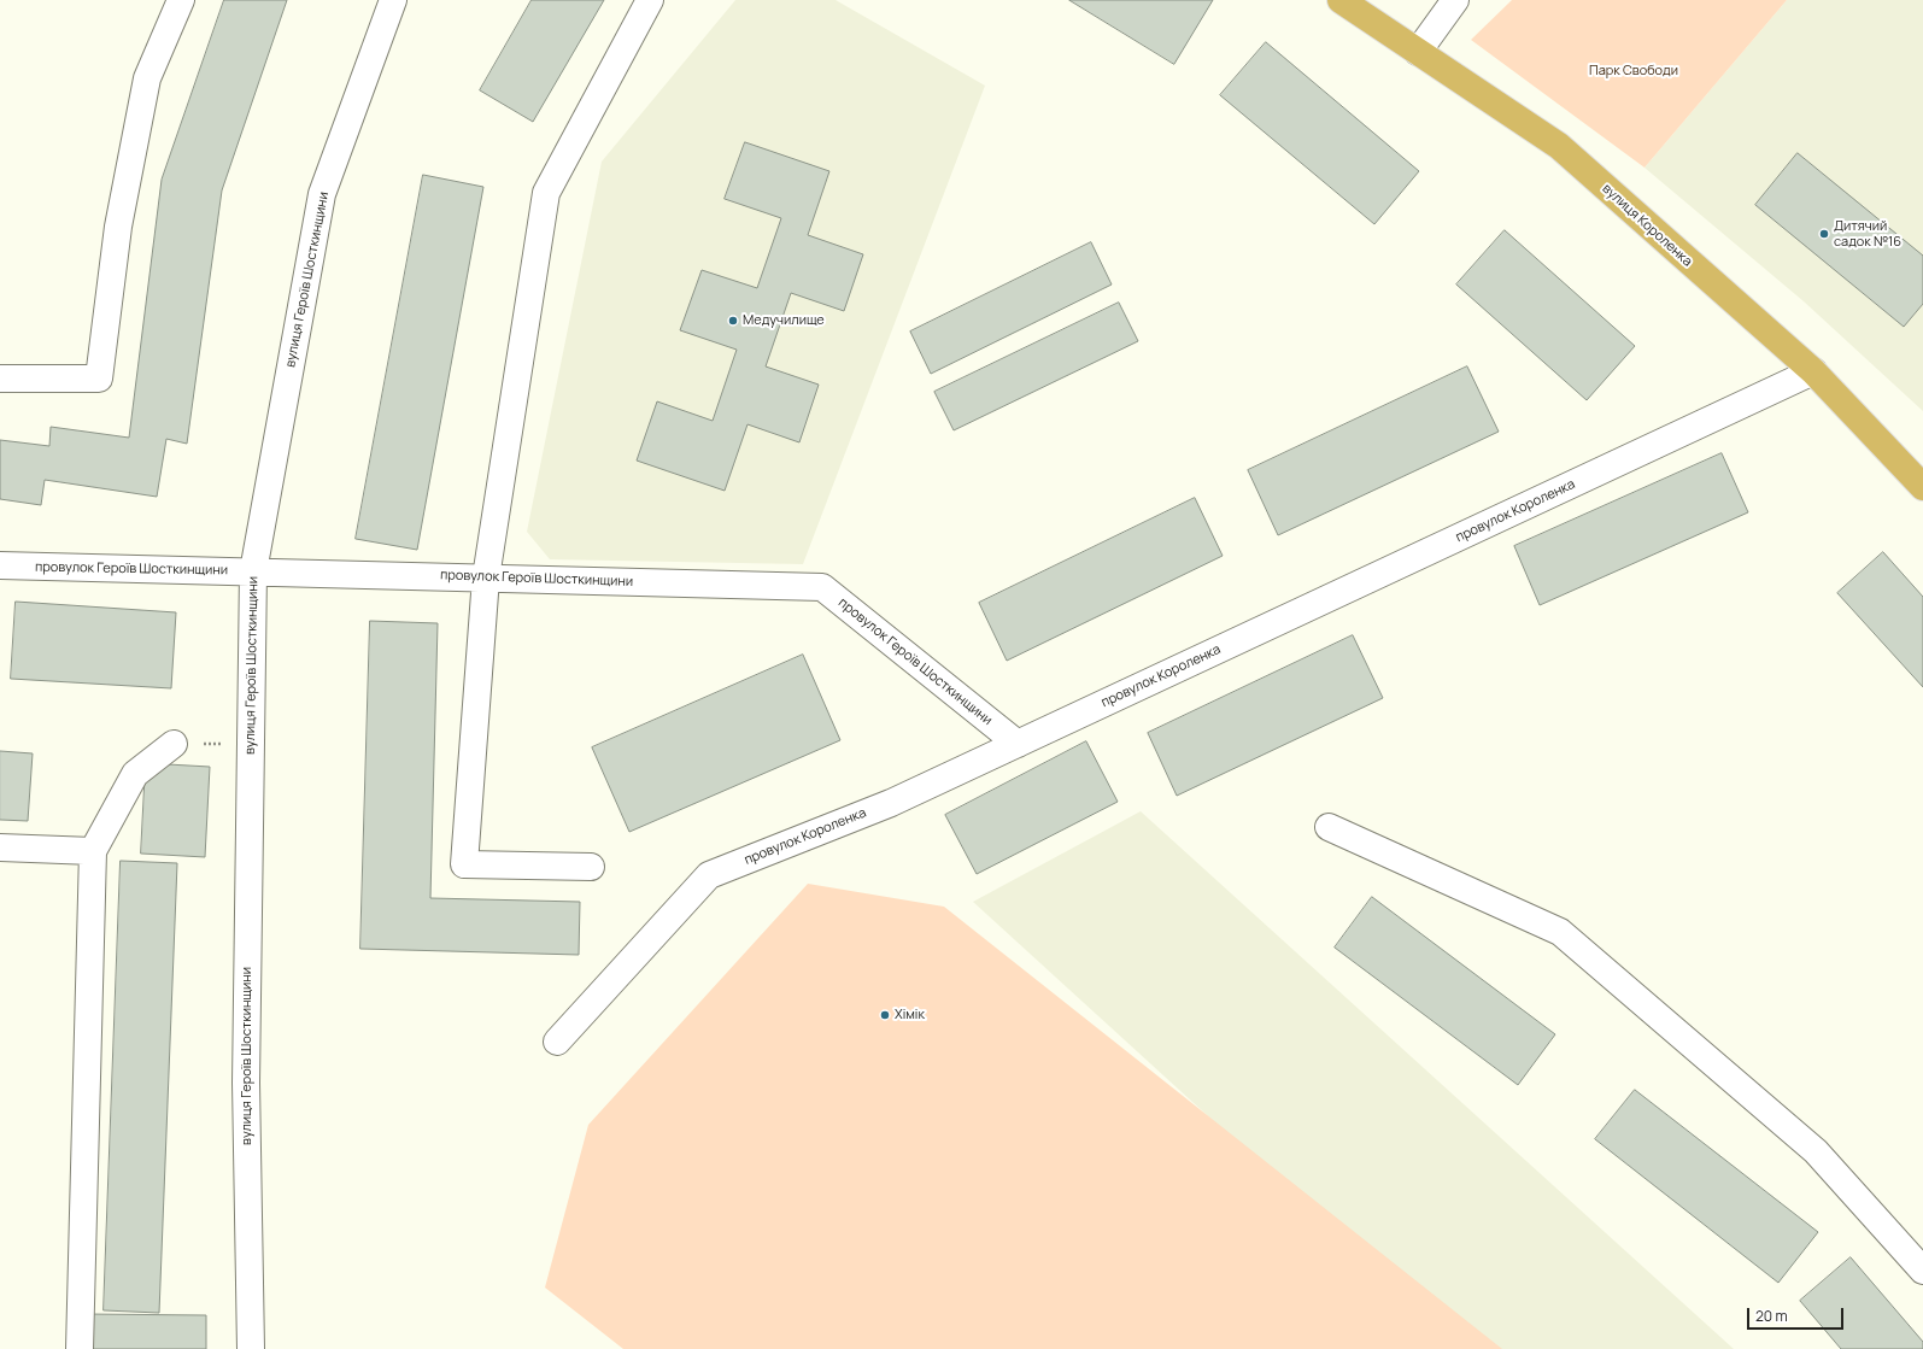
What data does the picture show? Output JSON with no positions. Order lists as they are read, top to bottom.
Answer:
{
  "streets": {
    "main road": ["вулиця Короленка"],
    "street": ["вулиця Героїв Шосткинщини", "провулок Короленка", "провулок Героїв Шосткинщини"]
  },
  "crossings": [
    ["вулиця Короленка", "провулок Короленка"],
    ["вулиця Героїв Шосткинщини", "провулок Героїв Шосткинщини"],
    ["провулок Короленка", "провулок Героїв Шосткинщини"]
  ],
  "parks": ["Парк Свободи"],
  "places": ["Дитячий садок №16", "Медучилище", "Хімік"],
  "scale_bar": "20 m"
}
